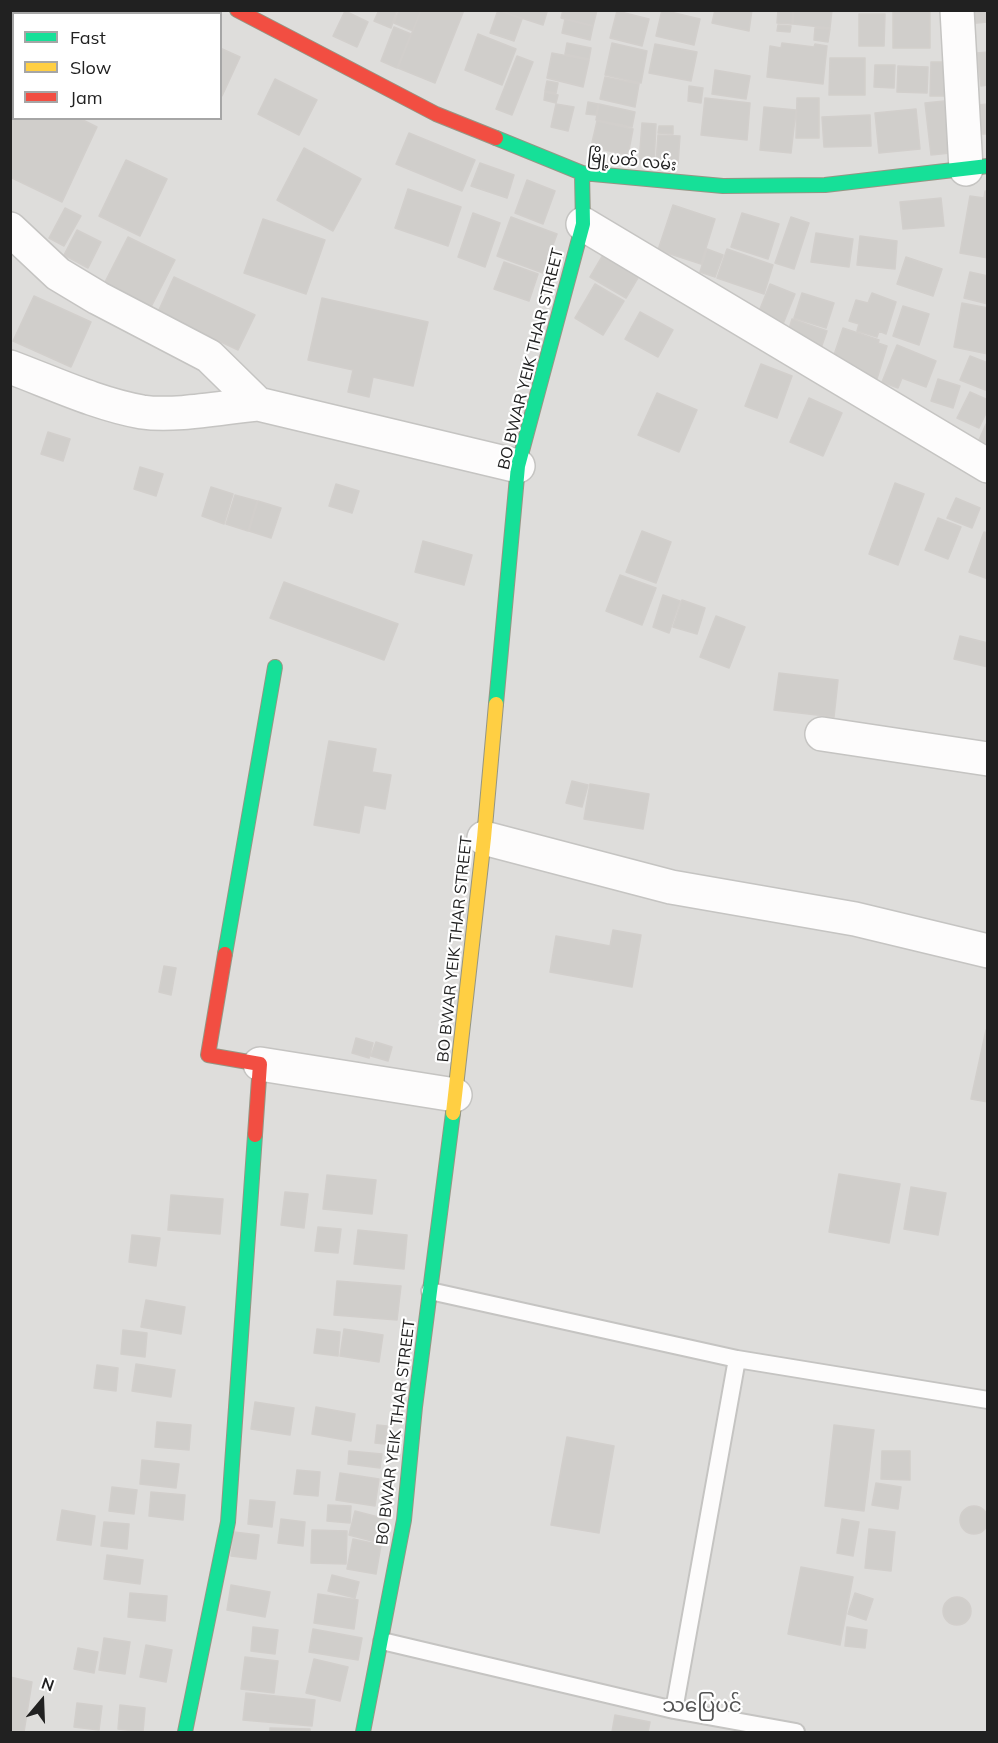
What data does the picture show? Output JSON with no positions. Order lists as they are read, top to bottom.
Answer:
{
  "streets": {
    "street": ["မြို့ပတ် လမ်း", "BO BWAR YEIK THAR STREET"]
  },
  "crossings": [
    ["မြို့ပတ် လမ်း", "BO BWAR YEIK THAR STREET"]
  ],
  "districts": ["သပြေပင်"],
  "legend": ["Fast", "Slow", "Jam"],
  "north": "top"
}
